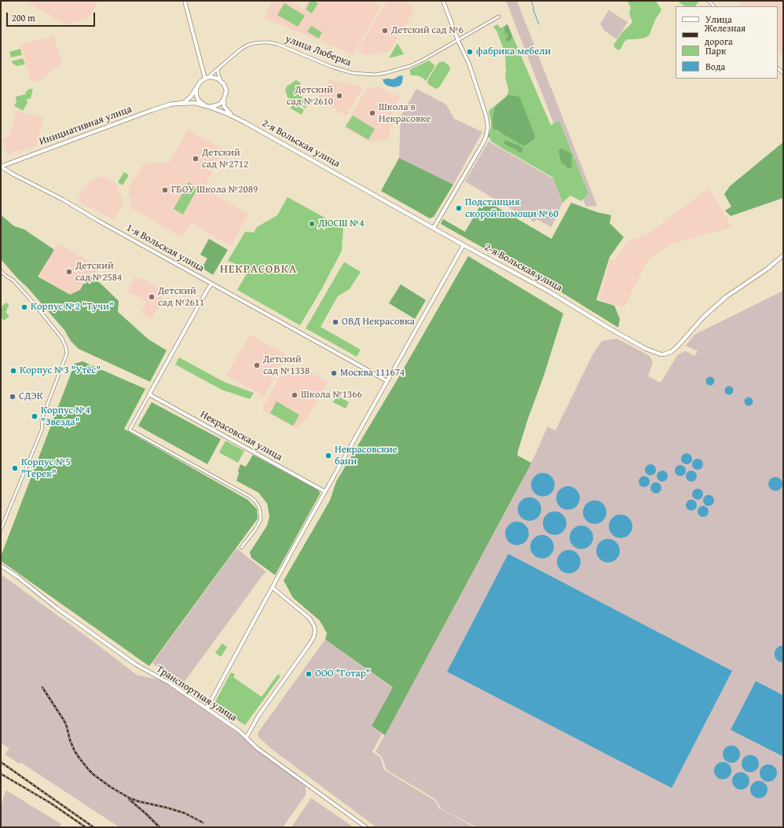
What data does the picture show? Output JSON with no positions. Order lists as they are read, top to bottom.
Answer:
{
  "streets": {
    "main road": ["Инициативная улица", "2-я Вольская улица"],
    "street": [
      "улица Люберка",
      "1-я Вольская улица",
      "Некрасовская улица",
      "Транспортная улица"
    ]
  },
  "crossings": [
    ["улица Люберка", "Инициативная улица"],
    ["улица Люберка", "2-я Вольская улица"],
    ["Инициативная улица", "2-я Вольская улица"],
    ["Инициативная улица", "1-я Вольская улица"]
  ],
  "districts": ["НЕКРАСОВКА"],
  "places": [
    "Детский сад №6",
    "фабрика мебели",
    "Детский сад №2610",
    "Школа в Некрасовке",
    "Детский сад №2712",
    "ГБОУ Школа №2089",
    "Подстанция скорой помощи №60",
    "ДЮСШ №4",
    "Детский сад №2584",
    "Детский сад №2611",
    "Корпус №2 \"Тучи\"",
    "ОВД Некрасовка",
    "Детский сад №1338",
    "Корпус №3 \"Утёс\"",
    "Москва 111674",
    "Школа №1366",
    "СДЭК",
    "Корпус №4 \"Звезда\"",
    "Некрасовские бани",
    "Корпус №5 \"Терек\"",
    "ООО \"Готар\""
  ],
  "legend": [
    "Улица",
    "Железная дорога",
    "Парк",
    "Вода"
  ],
  "scale_bar": "200 m"
}
